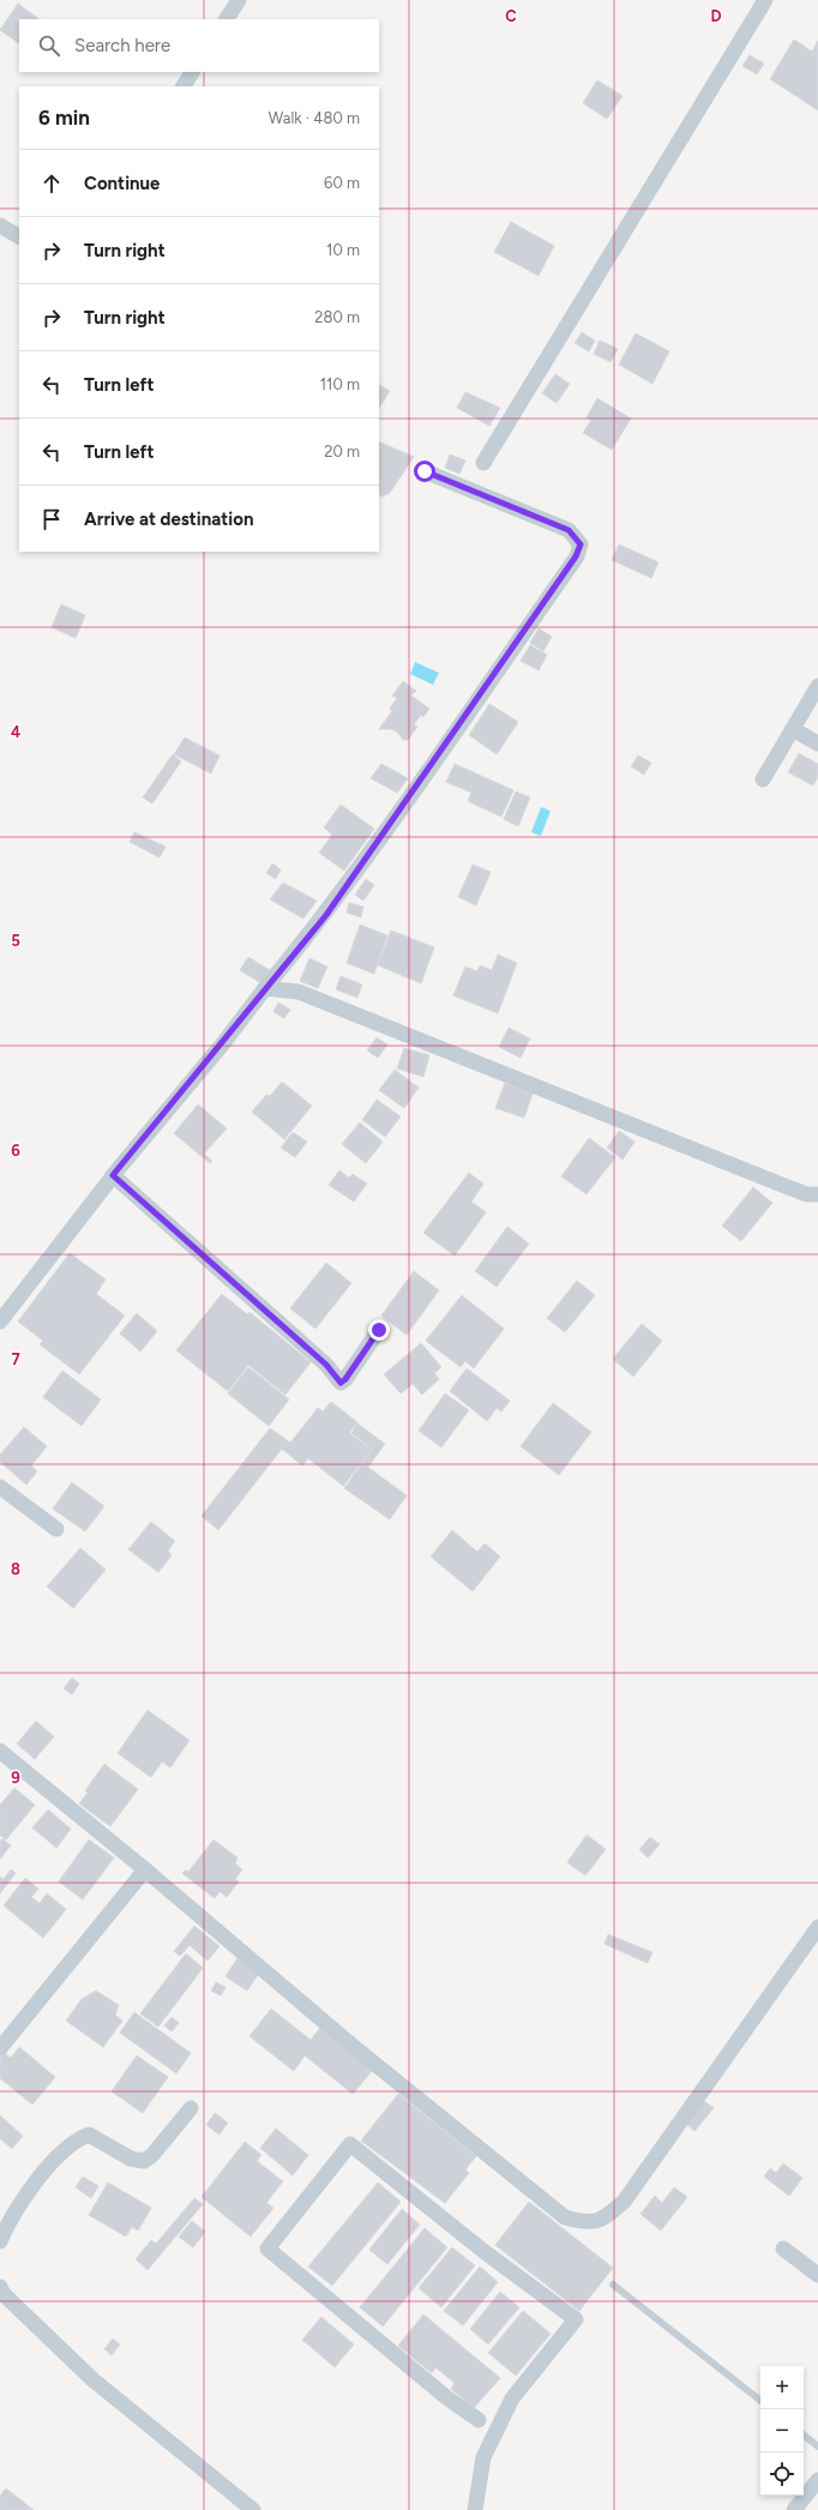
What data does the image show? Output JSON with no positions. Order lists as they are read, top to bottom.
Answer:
{
  "page": {
    "search": "Search here",
    "heading": ["6 min", "Walk · 480 m"],
    "list": [
      ["Continue", "60 m"],
      ["Turn right", "10 m"],
      ["Turn right", "280 m"],
      ["Turn left", "110 m"],
      ["Turn left", "20 m"],
      "Arrive at destination"
    ],
    "map_buttons": ["+", "−"]
  },
  "grid": {
    "columns": ["C", "D"],
    "rows": [
      "4",
      "5",
      "6",
      "7",
      "8",
      "9"
    ]
  }
}
